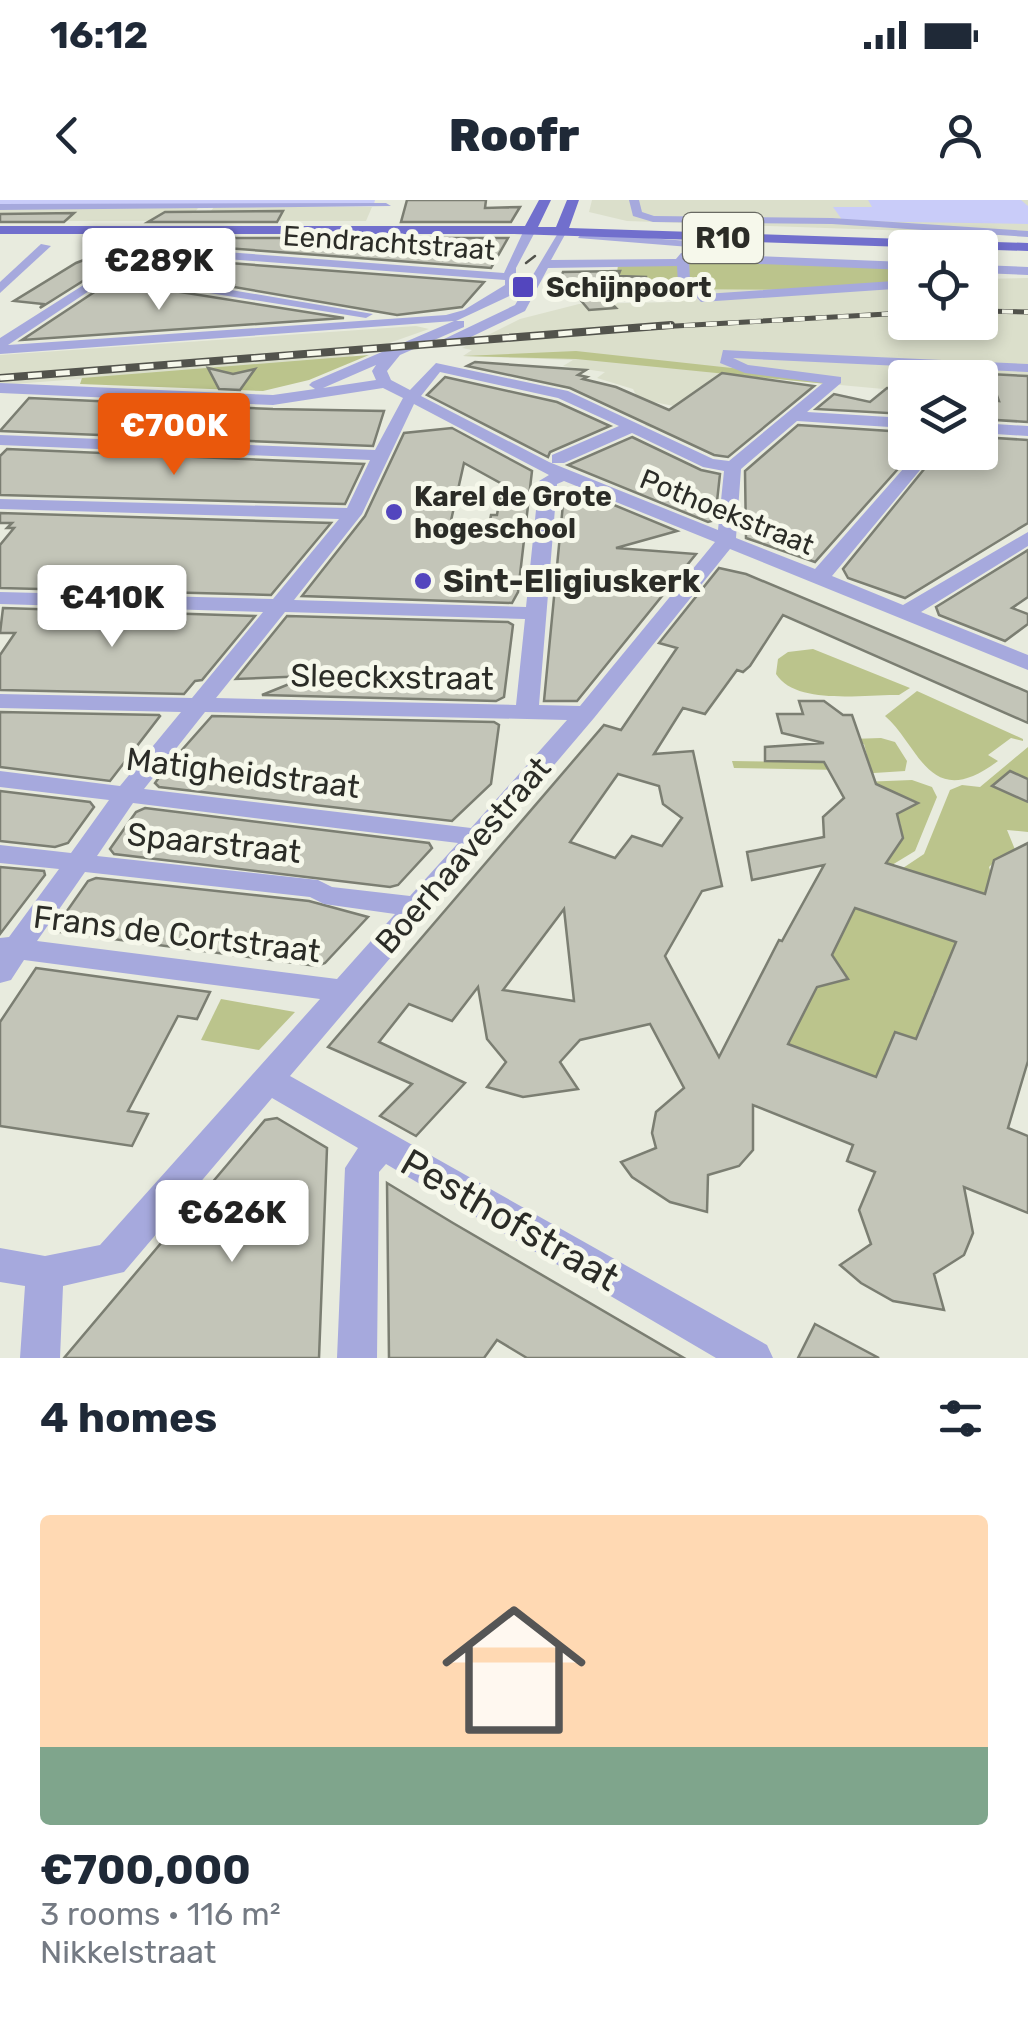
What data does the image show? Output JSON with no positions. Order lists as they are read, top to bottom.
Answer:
{
  "streets": {
    "main road": ["R10"],
    "street": [
      "Eendrachtstraat",
      "Pothoekstraat",
      "Sleeckxstraat",
      "Matigheidstraat",
      "Spaarstraat",
      "Boerhaavestraat",
      "Frans de Cortstraat",
      "Pesthofstraat"
    ]
  },
  "crossings": [
    ["Pothoekstraat", "Boerhaavestraat"],
    ["Sleeckxstraat", "Boerhaavestraat"],
    ["Matigheidstraat", "Boerhaavestraat"],
    ["Spaarstraat", "Boerhaavestraat"],
    ["Boerhaavestraat", "Frans de Cortstraat"],
    ["Boerhaavestraat", "Pesthofstraat"]
  ],
  "places": {
    "transit": ["Schijnpoort"],
    "other": ["Karel de Grote hogeschool", "Sint-Eligiuskerk"]
  },
  "page": {
    "status": "16:12",
    "header": "Roofr",
    "price": [
      "€289K",
      "€700K",
      "€410K",
      "€626K"
    ],
    "heading": "4 homes",
    "list": [
      {
        "name": "€700,000",
        "note": "3 rooms · 116 m² · Nikkelstraat"
      }
    ]
  }
}
